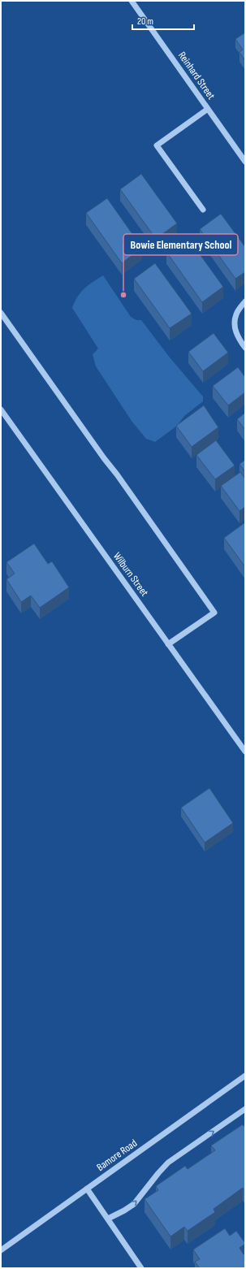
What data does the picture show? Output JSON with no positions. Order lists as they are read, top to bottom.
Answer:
{
  "streets": {
    "street": ["Reinhard Street", "Wilburn Street", "Bamore Road"]
  },
  "places": ["Bowie Elementary School"],
  "scale_bar": "20 m"
}
